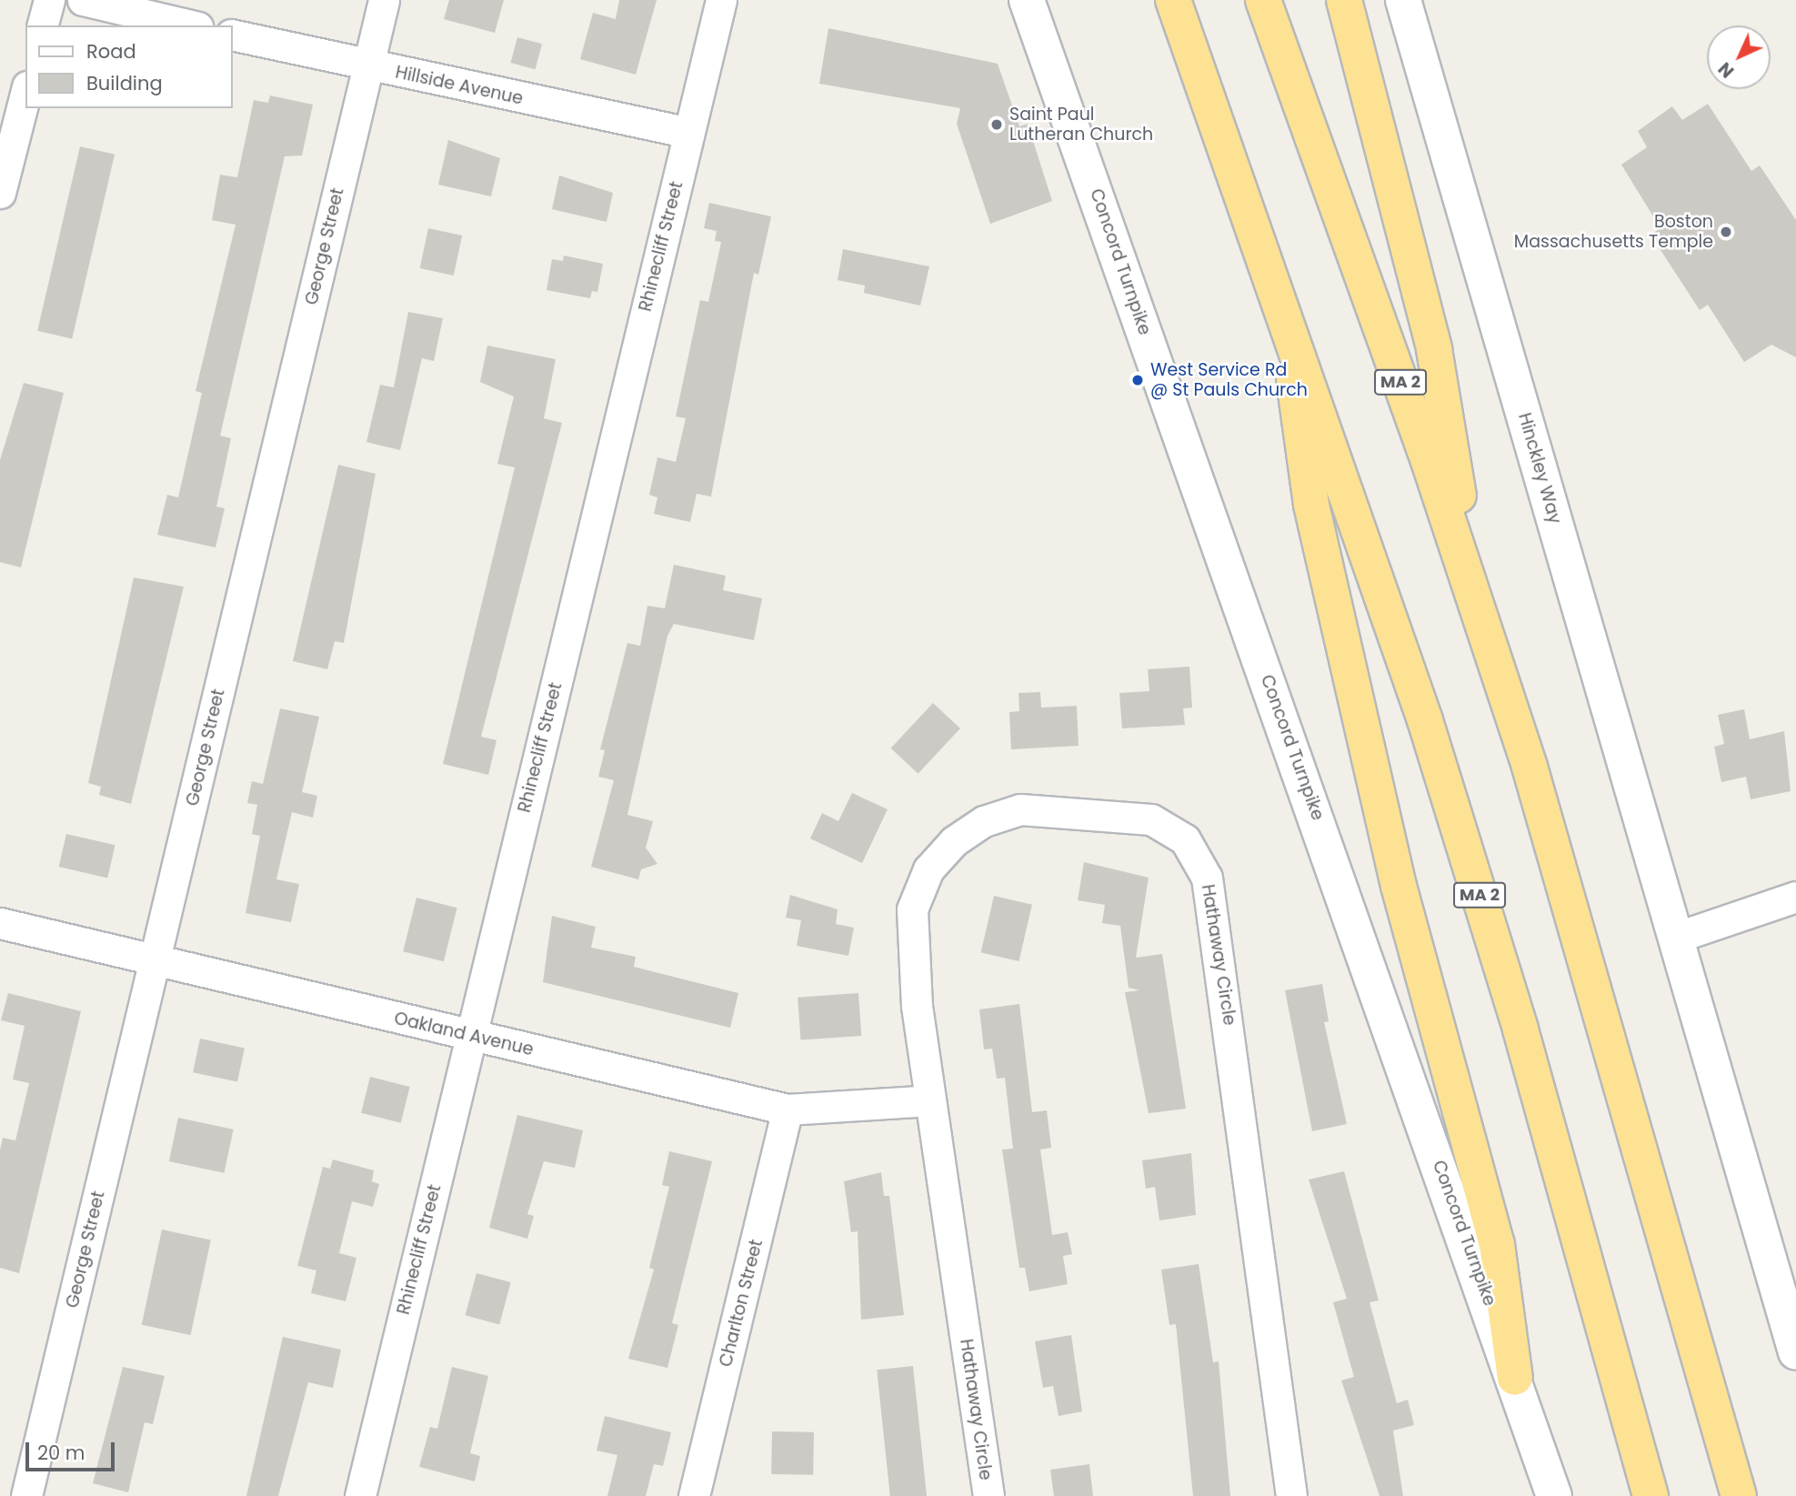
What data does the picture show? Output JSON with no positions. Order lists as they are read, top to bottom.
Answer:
{
  "streets": {
    "highway": ["MA 2"],
    "main road": ["Concord Turnpike", "Hinckley Way"],
    "street": [
      "Hillside Avenue",
      "George Street",
      "Rhinecliff Street",
      "Hathaway Circle",
      "Oakland Avenue",
      "Charlton Street"
    ]
  },
  "crossings": [
    ["Hillside Avenue", "George Street"],
    ["Hillside Avenue", "Rhinecliff Street"],
    ["George Street", "Oakland Avenue"],
    ["Rhinecliff Street", "Oakland Avenue"],
    ["Hathaway Circle", "Oakland Avenue"],
    ["Oakland Avenue", "Charlton Street"]
  ],
  "places": ["Saint Paul Lutheran Church", "Boston Massachusetts Temple", "West Service Rd @ St Pauls Church"],
  "legend": ["Road", "Building"],
  "scale_bar": "20 m",
  "north": "bottom left"
}
